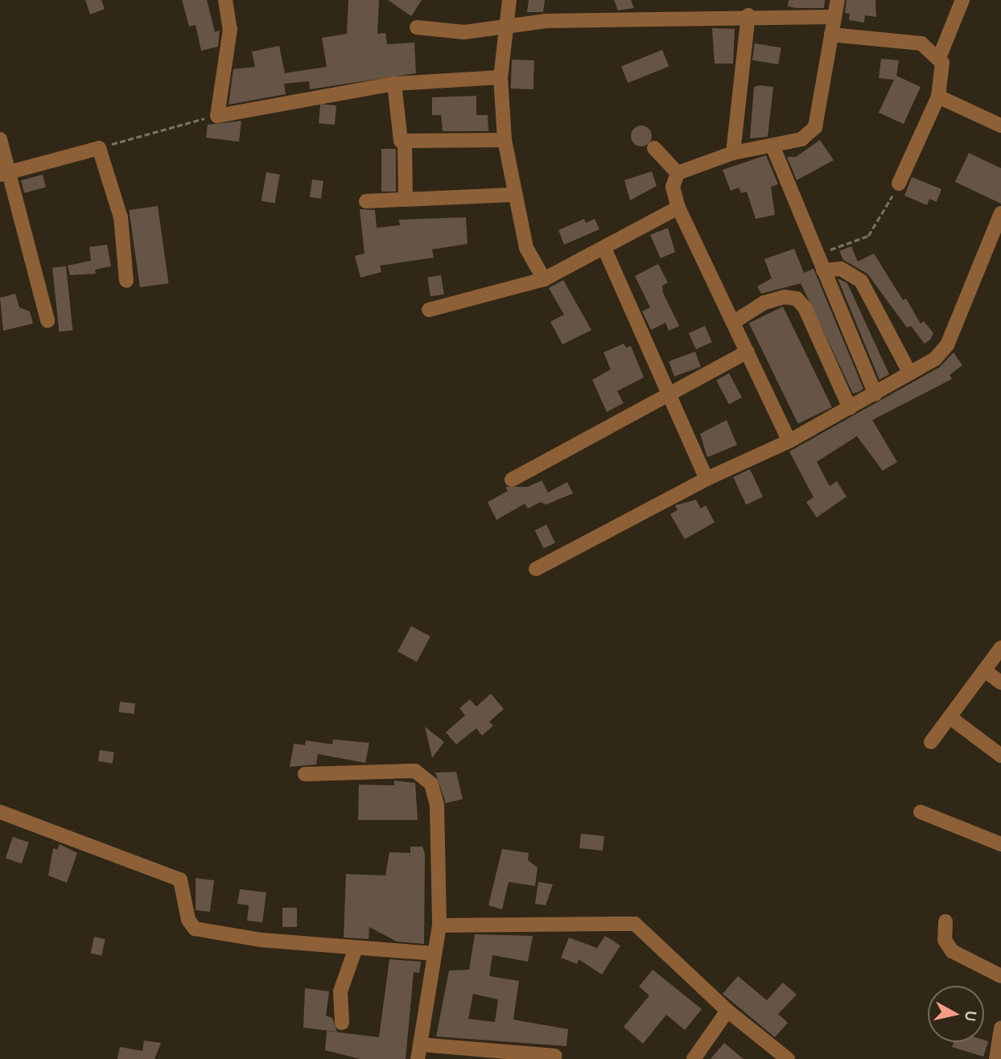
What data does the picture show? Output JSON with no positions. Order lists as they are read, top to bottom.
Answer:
{
  "north": "right"
}
